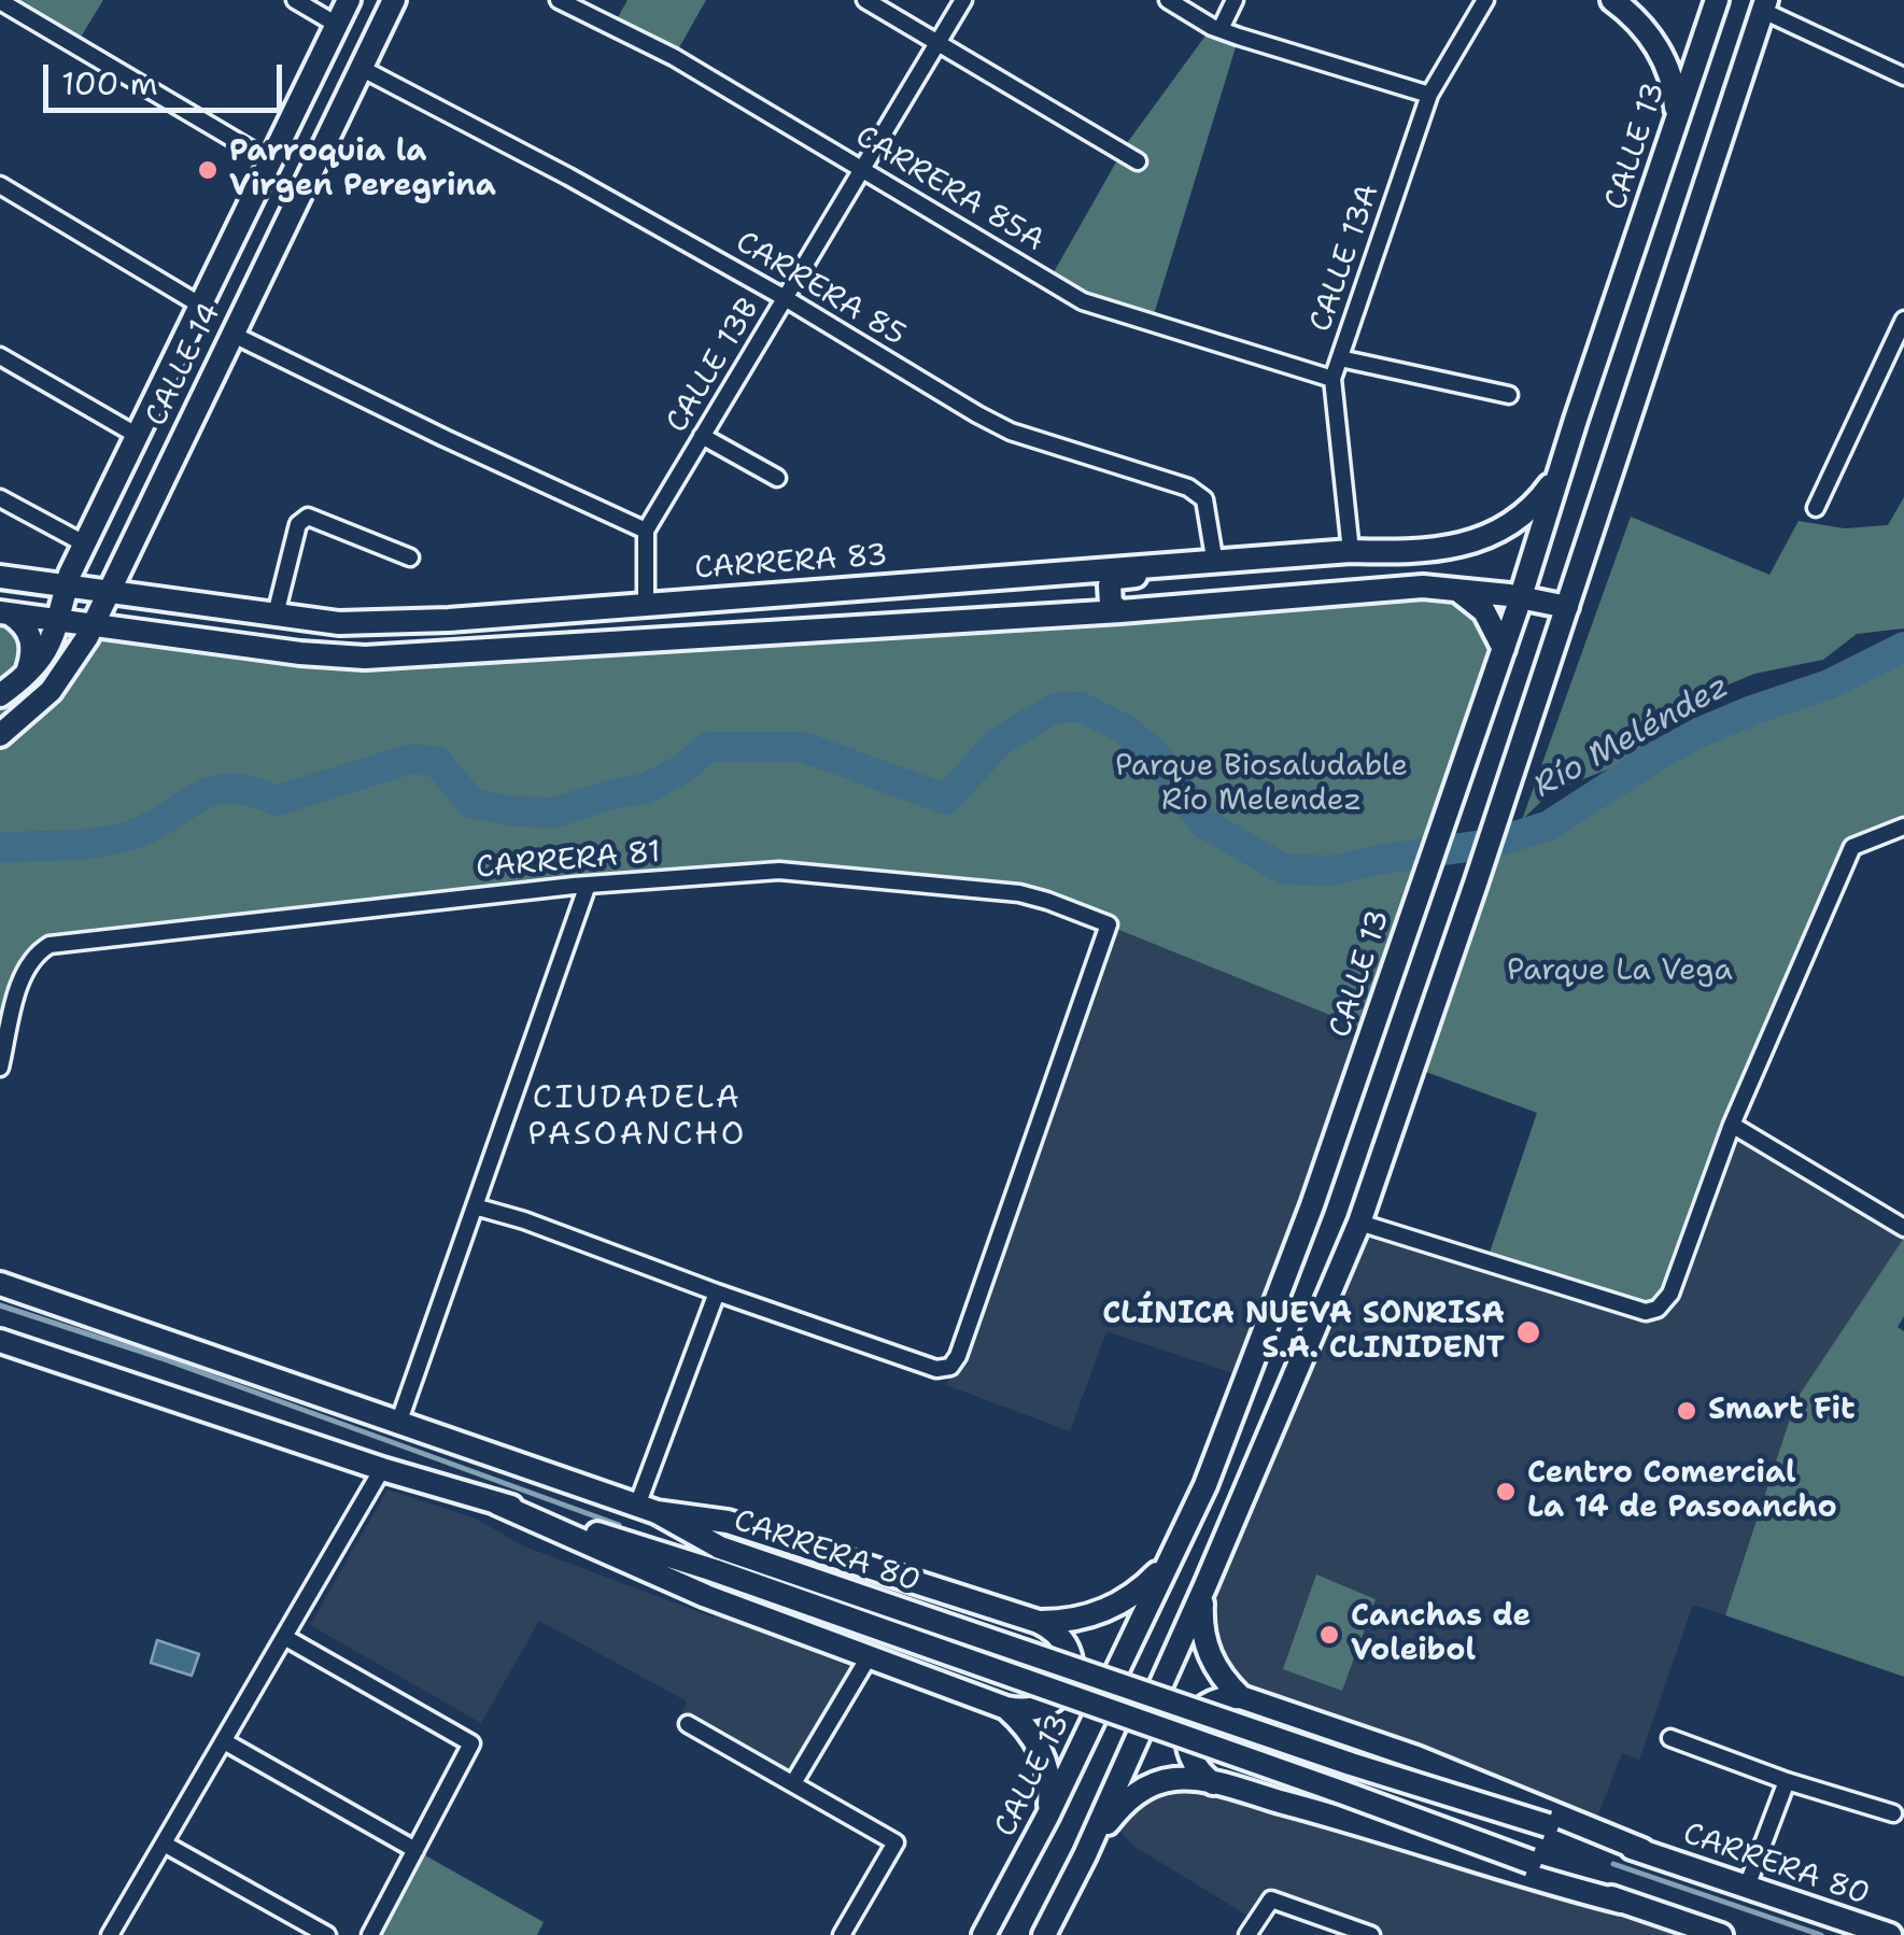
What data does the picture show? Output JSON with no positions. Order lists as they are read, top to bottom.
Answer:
{
  "streets": {
    "main road": [
      "CALLE 13",
      "CALLE 14",
      "CARRERA 83",
      "CARRERA 80"
    ],
    "street": [
      "CARRERA 85A",
      "CALLE 13A",
      "CARRERA 85",
      "CALLE 13B",
      "CARRERA 81"
    ]
  },
  "crossings": [
    ["CALLE 13", "CARRERA 83"],
    ["CARRERA 85A", "CALLE 13A"],
    ["CARRERA 85A", "CALLE 13B"],
    ["CALLE 13A", "CARRERA 83"],
    ["CARRERA 85", "CALLE 14"],
    ["CARRERA 85", "CALLE 13B"],
    ["CARRERA 85", "CARRERA 83"],
    ["CALLE 14", "CARRERA 83"]
  ],
  "districts": ["CIUDADELA PASOANCHO"],
  "water": ["Río Meléndez"],
  "parks": ["Parque Biosaludable Río Melendez", "Parque La Vega"],
  "places": [
    "Parroquia la Virgen Peregrina",
    "CLÍNICA NUEVA SONRISA S.A. CLINIDENT",
    "Smart Fit",
    "Centro Comercial La 14 de Pasoancho",
    "Canchas de Voleibol"
  ],
  "scale_bar": "100 m"
}
